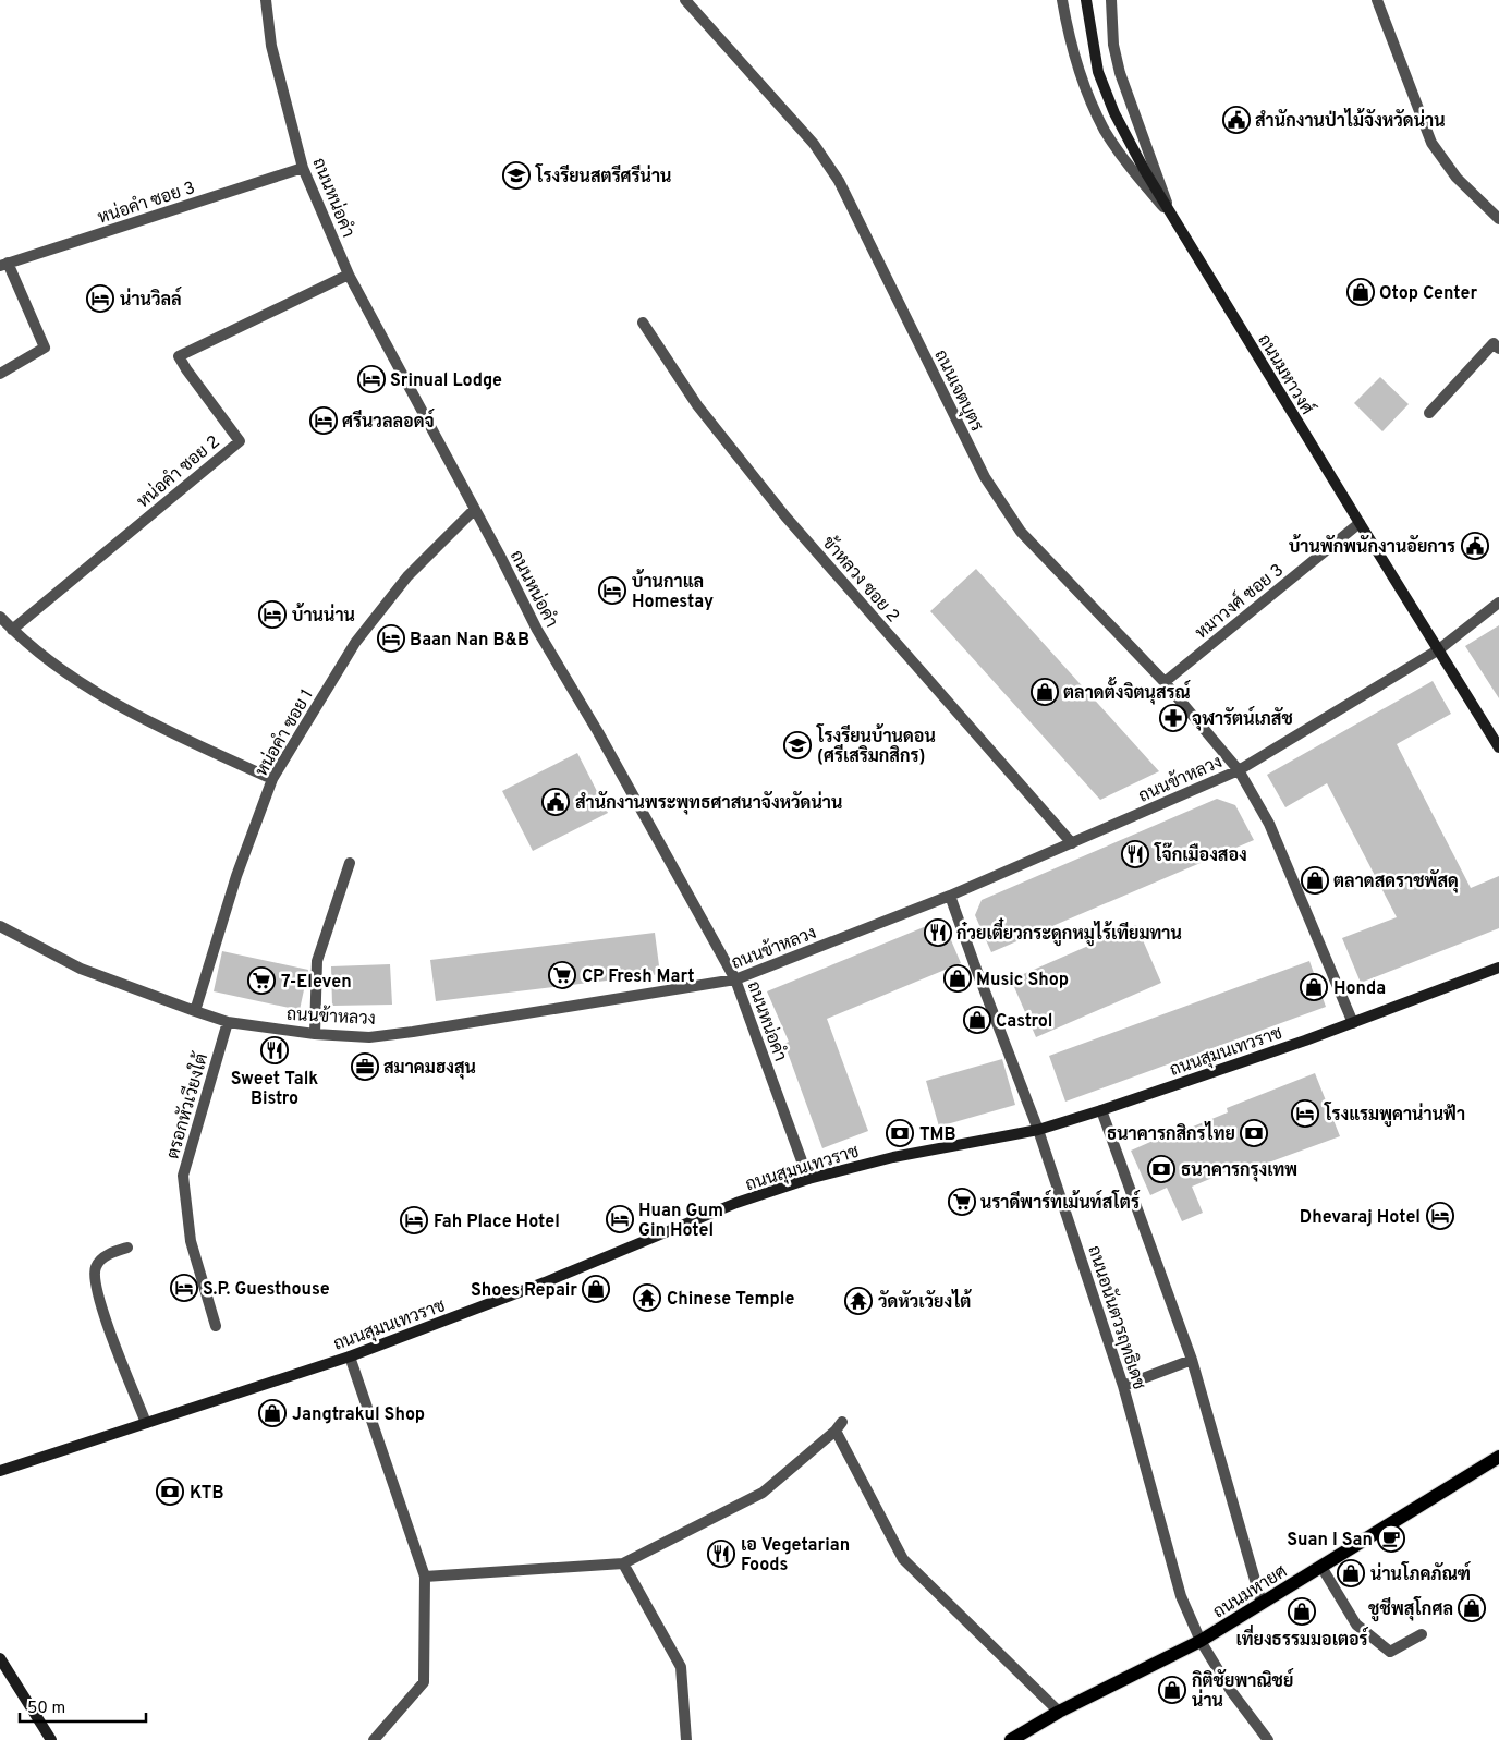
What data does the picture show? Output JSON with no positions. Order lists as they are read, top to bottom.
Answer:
{
  "streets": {
    "main road": ["ถนนมหายศ"],
    "street": [
      "ถนนหน่อคำ",
      "หน่อคำ ซอย 3",
      "ถนนมหาวงศ์",
      "ถนนเจตบุตร",
      "หน่อคำ ซอย 2",
      "ข้าหลวง ซอย 2",
      "หมาวงศ์ ซอย 3",
      "หน่อคำ ซอย 1",
      "ถนนข้าหลวง",
      "ถนนสุมนเทวราช",
      "ตรอกหัวเวียงใต้",
      "ถนนอนันตวรฤทธิเดช"
    ]
  },
  "crossings": [
    ["ถนนหน่อคำ", "หน่อคำ ซอย 3"],
    ["ถนนหน่อคำ", "หน่อคำ ซอย 2"],
    ["ถนนหน่อคำ", "หน่อคำ ซอย 1"],
    ["ถนนหน่อคำ", "ถนนข้าหลวง"],
    ["ถนนหน่อคำ", "ถนนสุมนเทวราช"],
    ["ถนนมหาวงศ์", "หมาวงศ์ ซอย 3"],
    ["ถนนมหาวงศ์", "ถนนข้าหลวง"],
    ["ถนนเจตบุตร", "หมาวงศ์ ซอย 3"],
    ["ถนนเจตบุตร", "ถนนข้าหลวง"],
    ["ถนนเจตบุตร", "ถนนสุมนเทวราช"],
    ["ข้าหลวง ซอย 2", "ถนนข้าหลวง"],
    ["หน่อคำ ซอย 1", "ถนนข้าหลวง"],
    ["ถนนข้าหลวง", "ตรอกหัวเวียงใต้"],
    ["ถนนข้าหลวง", "ถนนอนันตวรฤทธิเดช"],
    ["ถนนสุมนเทวราช", "ถนนอนันตวรฤทธิเดช"],
    ["ถนนอนันตวรฤทธิเดช", "ถนนมหายศ"]
  ],
  "places": {
    "public building": ["สำนักงานป่าไม้จังหวัดน่าน", "บ้านพักพนักงานอัยการ", "สำนักงานพระพุทธศาสนาจังหวัดน่าน"],
    "school or university": ["โรงรียนสตรีศรีน่าน", "โรงรียนบ้านดอน (ศรีเสริมกสิกร)"],
    "shop": [
      "Otop Center",
      "ตลาดตั้งจิตนุสรณ์",
      "ตลาดสดราชพัสดุ",
      "Music Shop",
      "Honda",
      "Castrol",
      "Shoes Repair",
      "Jangtrakul Shop",
      "น่านโภคภัณฑ์",
      "ชูชีพสุโกศล",
      "เที่ยงธรรมมอเตอร์",
      "กิติชัยพาณิชย์ น่าน"
    ],
    "hotel": [
      "น่านวิลล์",
      "Srinual Lodge",
      "ศรีนวลลอดจ์",
      "บ้านกาแล Homestay",
      "บ้านน่าน",
      "Baan Nan B&B",
      "โรงแรมพูคาน่านฟ้า",
      "Dhevaraj Hotel",
      "Huan Gum Gin Hotel",
      "Fah Place Hotel",
      "S.P. Guesthouse"
    ],
    "pharmacy": ["จุฬารัตน์เภสัช"],
    "restaurant": [
      "โจ๊กเมืองสอง",
      "ก๋วยเตี๋ยวกระดูกหมูไร้เทียมทาน",
      "Sweet Talk Bistro",
      "เอ Vegetarian Foods"
    ],
    "supermarket": ["CP Fresh Mart", "7-Eleven", "นราดีพาร์ทเม้นท์สโตร์"],
    "office": ["สมาคมฮงสุน"],
    "bank": [
      "TMB",
      "ธนาคารกสิกรไทย",
      "ธนาคารกรุงเทพ",
      "KTB"
    ],
    "temple": ["Chinese Temple", "วัดหัวเวัยงไต้"],
    "cafe": ["Suan I San"]
  },
  "scale_bar": "50 m"
}
